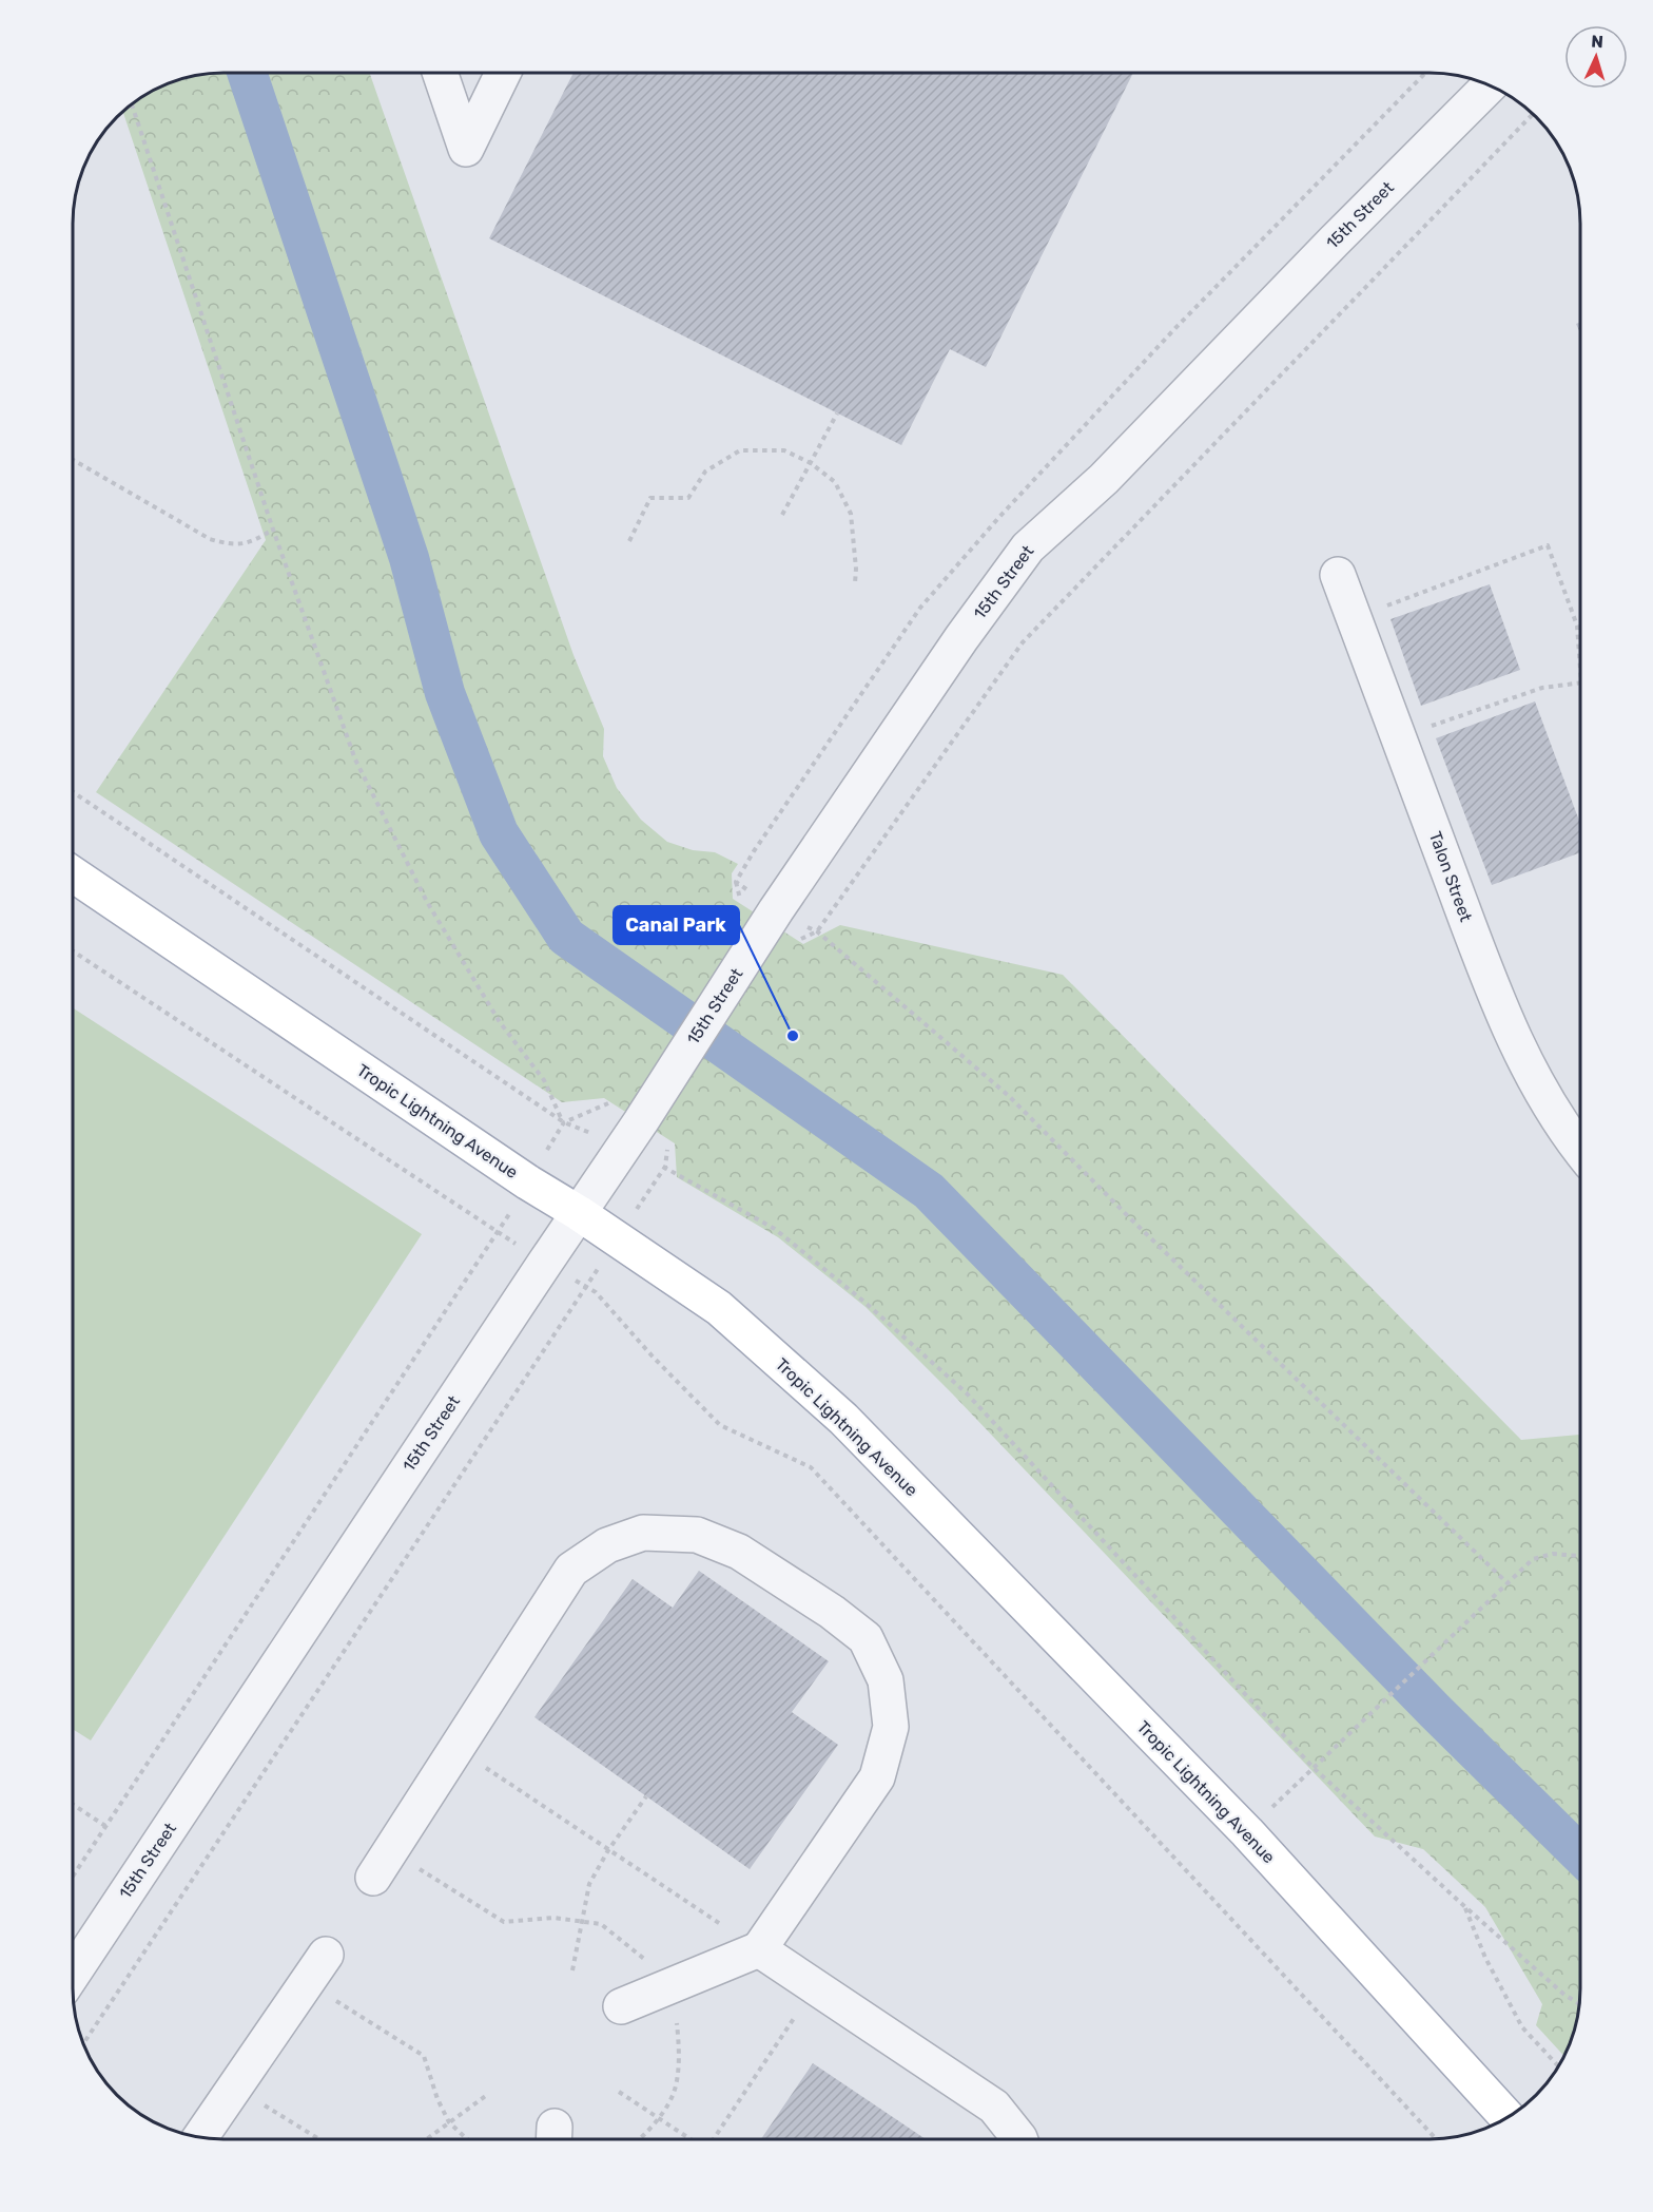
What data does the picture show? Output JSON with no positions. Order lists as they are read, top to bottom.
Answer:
{
  "streets": {
    "main road": ["Tropic Lightning Avenue"],
    "street": ["15th Street", "Talon Street"]
  },
  "crossings": [
    ["15th Street", "Tropic Lightning Avenue"]
  ],
  "places": ["Canal Park"],
  "north": "top"
}
